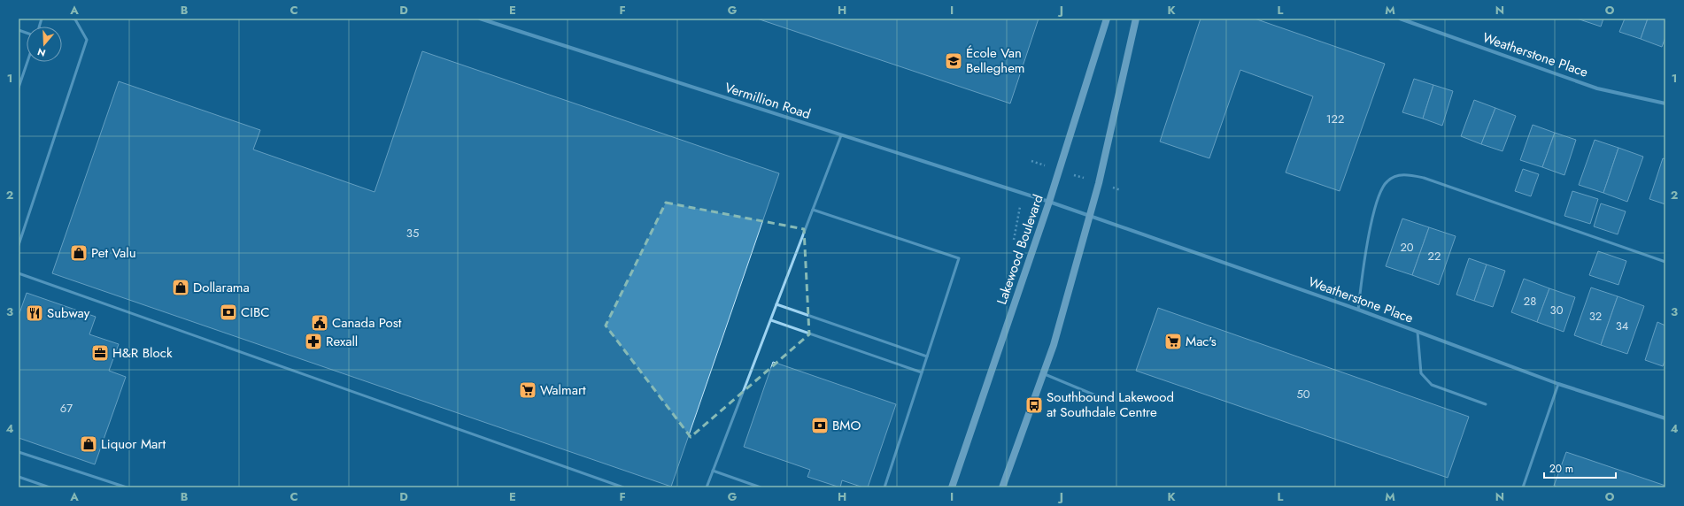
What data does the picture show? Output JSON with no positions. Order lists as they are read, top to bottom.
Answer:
{
  "streets": {
    "street": ["Weatherstone Place", "Vermillion Road", "Lakewood Boulevard"]
  },
  "crossings": [
    ["Weatherstone Place", "Vermillion Road"],
    ["Weatherstone Place", "Lakewood Boulevard"],
    ["Vermillion Road", "Lakewood Boulevard"]
  ],
  "places": {
    "school or university": ["École Van Belleghem"],
    "shop": ["Pet Valu", "Dollarama", "Liquor Mart"],
    "bank": ["CIBC", "BMO"],
    "restaurant": ["Subway"],
    "public building": ["Canada Post"],
    "pharmacy": ["Rexall"],
    "supermarket": ["Mac's", "Walmart"],
    "office": ["H&R Block"],
    "bus stop": ["Southbound Lakewood at Southdale Centre"]
  },
  "house_numbers": [
    "122",
    "35",
    "20",
    "22",
    "28",
    "30",
    "32",
    "34",
    "50",
    "67"
  ],
  "scale_bar": "20 m",
  "north": "bottom",
  "grid": {
    "columns": [
      "A",
      "B",
      "C",
      "D",
      "E",
      "F",
      "G",
      "H",
      "I",
      "J",
      "K",
      "L",
      "M",
      "N",
      "O"
    ],
    "rows": [
      "1",
      "2",
      "3",
      "4"
    ]
  }
}
